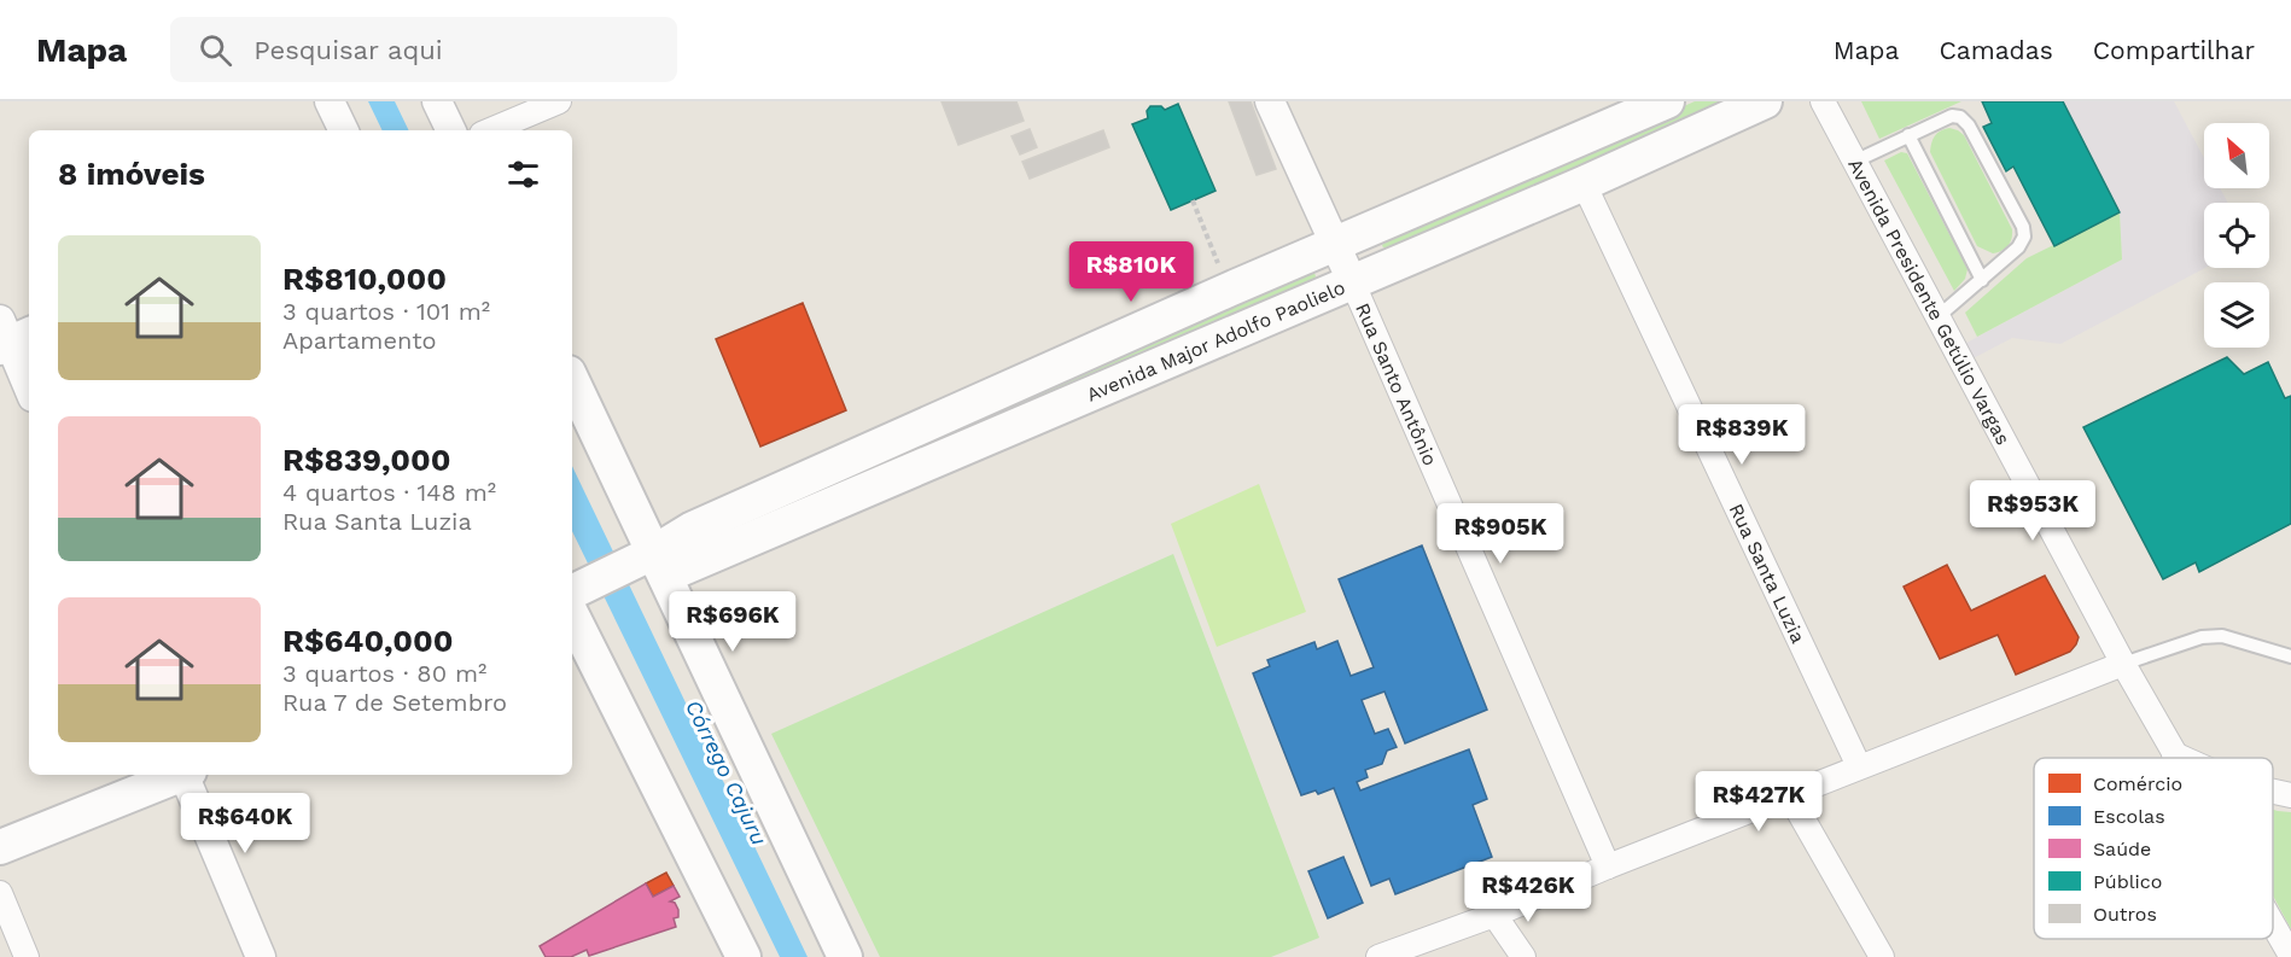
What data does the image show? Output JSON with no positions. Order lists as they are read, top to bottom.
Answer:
{
  "streets": {
    "main road": ["Avenida Major Adolfo Paolielo"],
    "street": ["Avenida Presidente Getúlio Vargas", "Rua Santo Antônio", "Rua Santa Luzia"]
  },
  "crossings": [
    ["Avenida Major Adolfo Paolielo", "Rua Santo Antônio"],
    ["Avenida Major Adolfo Paolielo", "Rua Santa Luzia"]
  ],
  "water": ["Córrego Cajuru"],
  "legend": [
    "Comércio",
    "Escolas",
    "Saúde",
    "Público",
    "Outros"
  ],
  "north": "top left",
  "page": {
    "header": "Mapa",
    "search": "Pesquisar aqui",
    "nav": ["Mapa", "Camadas", "Compartilhar"],
    "heading": "8 imóveis",
    "list": [
      {
        "name": "R$810,000",
        "note": "3 quartos · 101 m² · Apartamento"
      },
      {
        "name": "R$839,000",
        "note": "4 quartos · 148 m² · Rua Santa Luzia"
      },
      {
        "name": "R$640,000",
        "note": "3 quartos · 80 m² · Rua 7 de Setembro"
      }
    ],
    "price": [
      "R$810K",
      "R$839K",
      "R$953K",
      "R$905K",
      "R$696K",
      "R$427K",
      "R$640K",
      "R$426K"
    ]
  }
}
